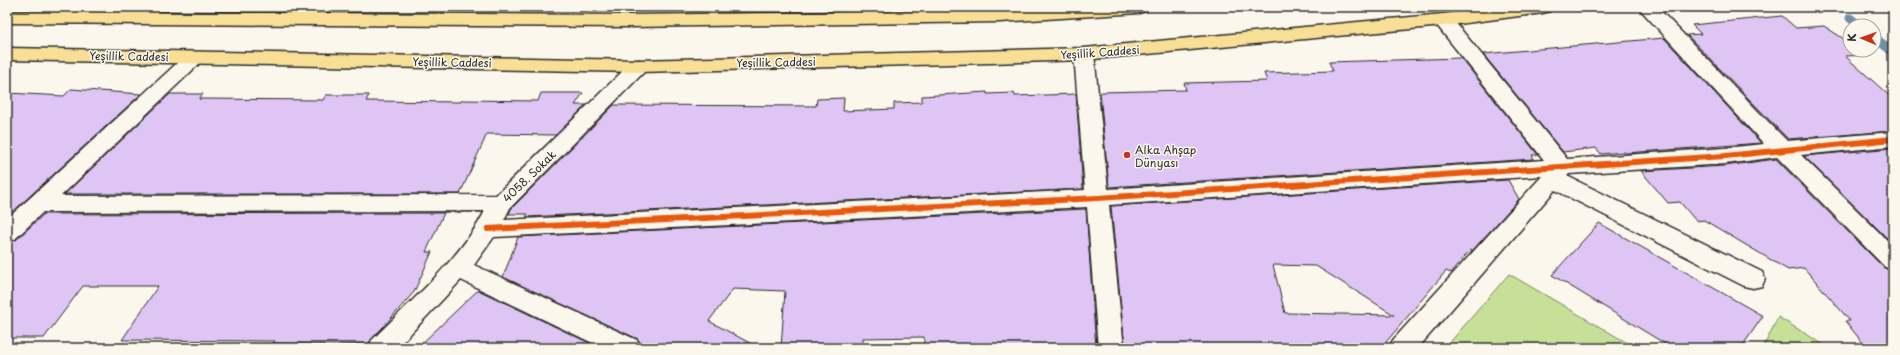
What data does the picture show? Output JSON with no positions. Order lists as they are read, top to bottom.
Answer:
{
  "streets": {
    "highway": ["Yeşillik Caddesi"],
    "street": ["4058. Sokak"]
  },
  "crossings": [
    ["Yeşillik Caddesi", "4058. Sokak"]
  ],
  "places": ["Alka Ahşap Dünyası"],
  "north": "left"
}
